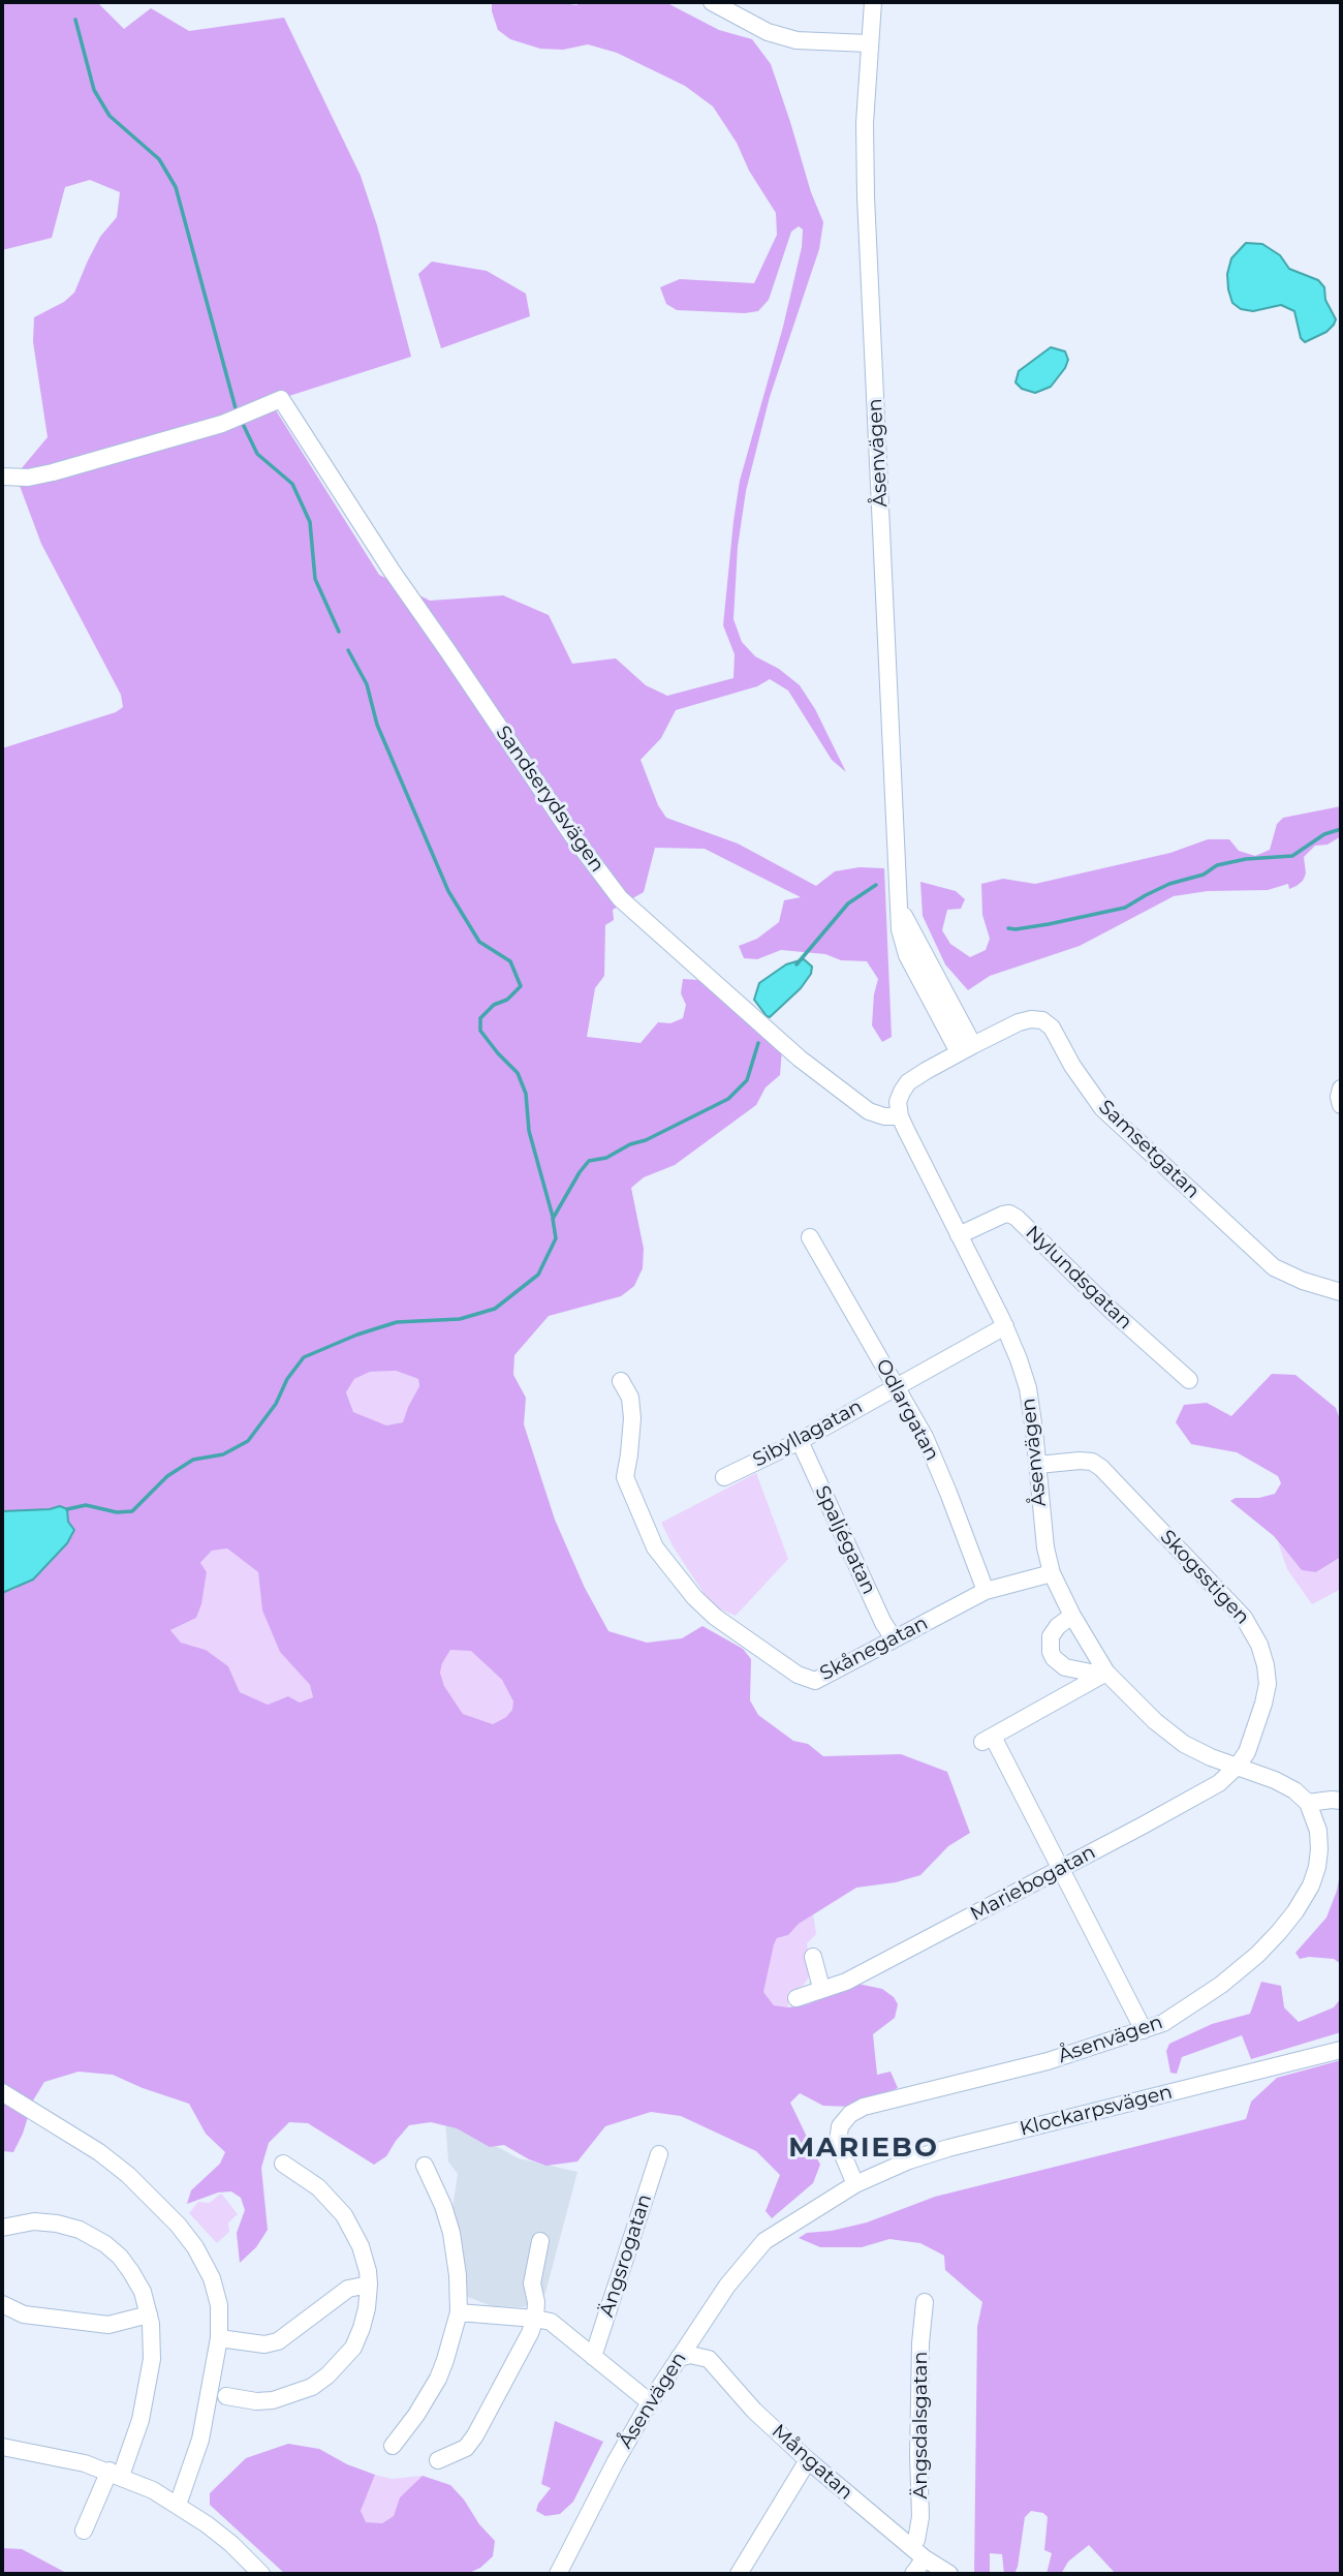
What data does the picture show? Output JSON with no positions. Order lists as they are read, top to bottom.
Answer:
{
  "streets": {
    "street": [
      "Åsenvägen",
      "Sandserydsvägen",
      "Samsetgatan",
      "Nylundsgatan",
      "Odlargatan",
      "Sibyllagatan",
      "Spaljégatan",
      "Skogsstigen",
      "Skånegatan",
      "Mariebogatan",
      "Klockarpsvägen",
      "Ängsrogatan",
      "Ängsdalsgatan",
      "Mångatan"
    ]
  },
  "crossings": [
    ["Åsenvägen", "Sandserydsvägen"],
    ["Åsenvägen", "Samsetgatan"],
    ["Åsenvägen", "Nylundsgatan"],
    ["Åsenvägen", "Sibyllagatan"],
    ["Åsenvägen", "Skogsstigen"],
    ["Åsenvägen", "Skånegatan"],
    ["Åsenvägen", "Mariebogatan"],
    ["Åsenvägen", "Klockarpsvägen"],
    ["Åsenvägen", "Mångatan"],
    ["Odlargatan", "Sibyllagatan"],
    ["Odlargatan", "Skånegatan"],
    ["Sibyllagatan", "Spaljégatan"],
    ["Spaljégatan", "Skånegatan"],
    ["Skogsstigen", "Mariebogatan"],
    ["Ängsdalsgatan", "Mångatan"]
  ],
  "districts": ["MARIEBO"]
}
